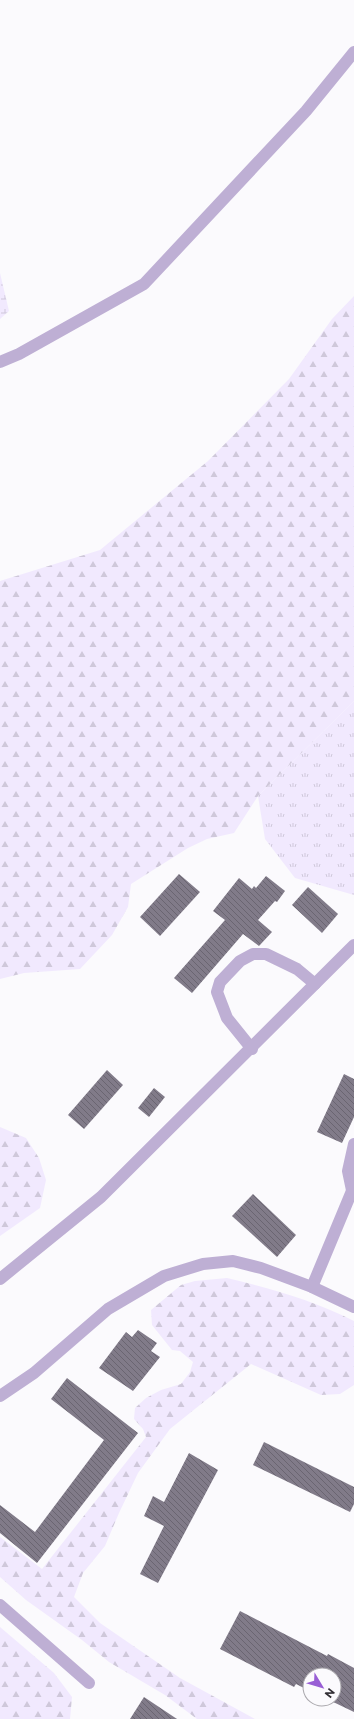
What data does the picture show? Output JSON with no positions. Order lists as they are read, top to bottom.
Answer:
{
  "north": "bottom right"
}
